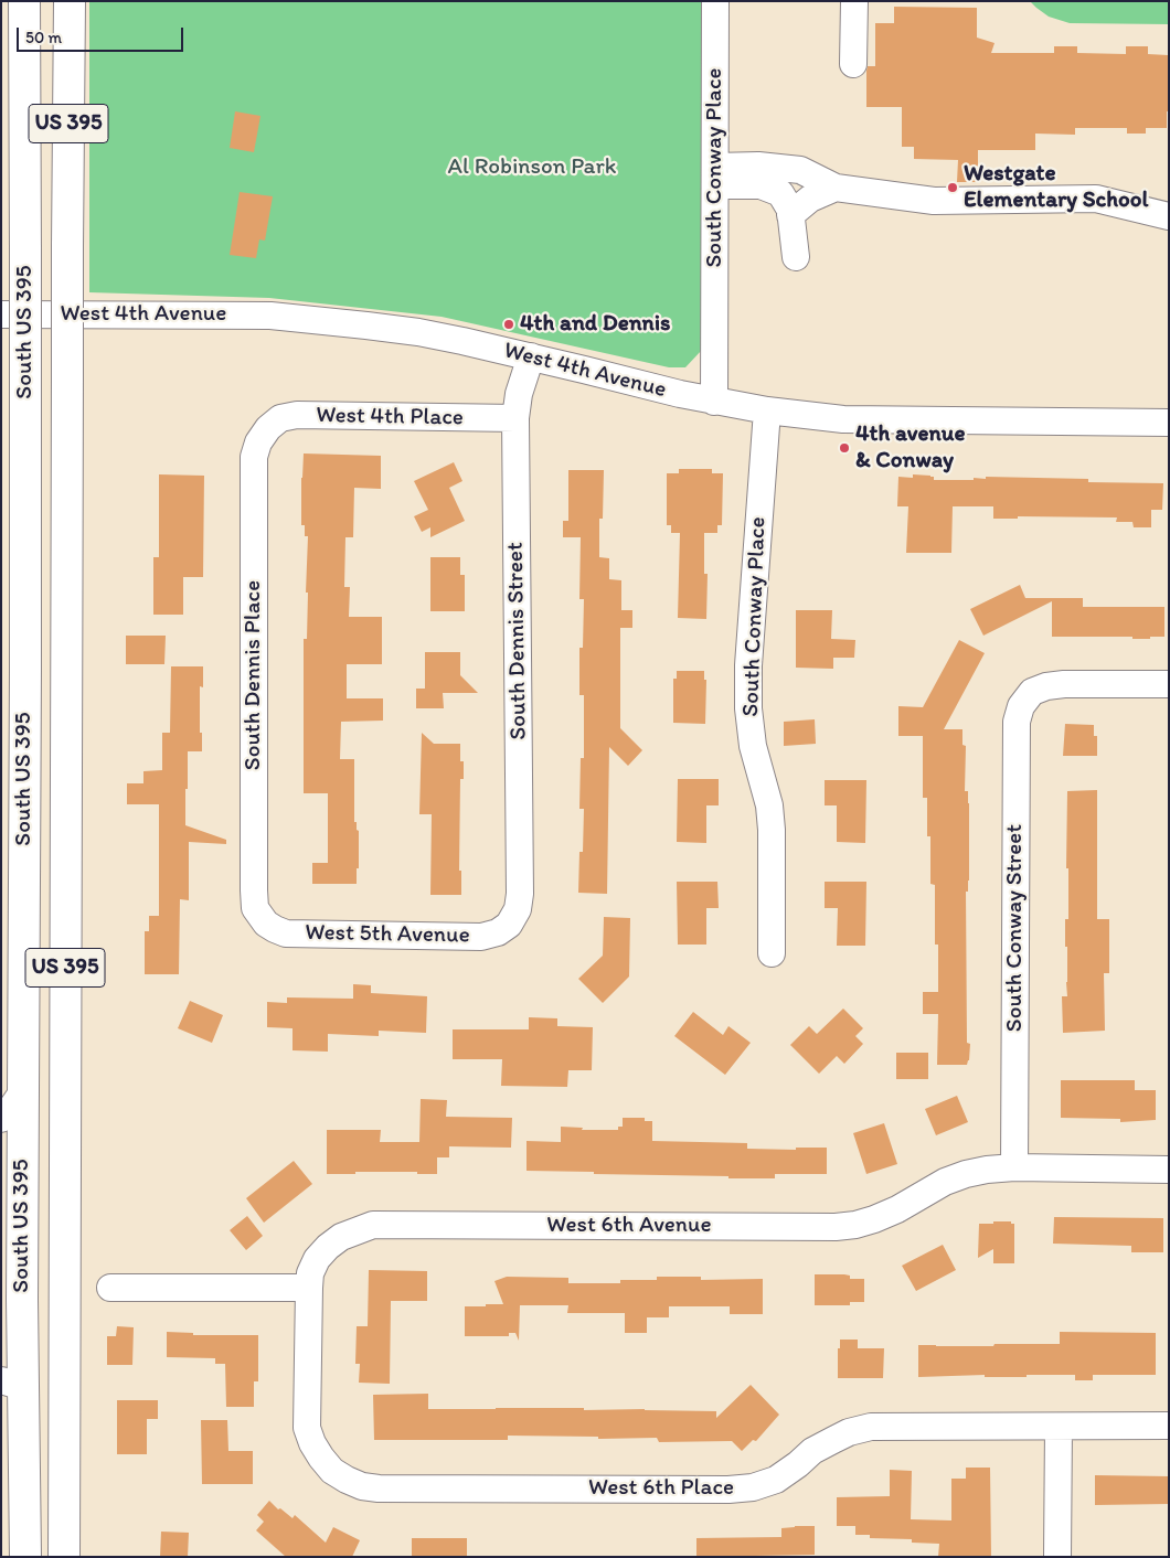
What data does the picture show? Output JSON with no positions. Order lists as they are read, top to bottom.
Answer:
{
  "streets": {
    "highway": ["US 395", "South US 395"],
    "street": [
      "South Conway Place",
      "West 4th Avenue",
      "West 4th Place",
      "South Dennis Street",
      "South Dennis Place",
      "South Conway Street",
      "West 5th Avenue",
      "West 6th Avenue",
      "West 6th Place"
    ]
  },
  "crossings": [
    ["South Conway Place", "West 4th Avenue"],
    ["West 4th Avenue", "South Dennis Street"],
    ["West 4th Place", "South Dennis Street"],
    ["West 4th Place", "South Dennis Place"],
    ["South Dennis Street", "West 5th Avenue"],
    ["South Dennis Place", "West 5th Avenue"],
    ["South Conway Street", "West 6th Avenue"],
    ["West 6th Avenue", "West 6th Place"]
  ],
  "parks": ["Al Robinson Park"],
  "places": ["Westgate Elementary School", "4th and Dennis", "4th avenue & Conway"],
  "scale_bar": "50 m"
}
